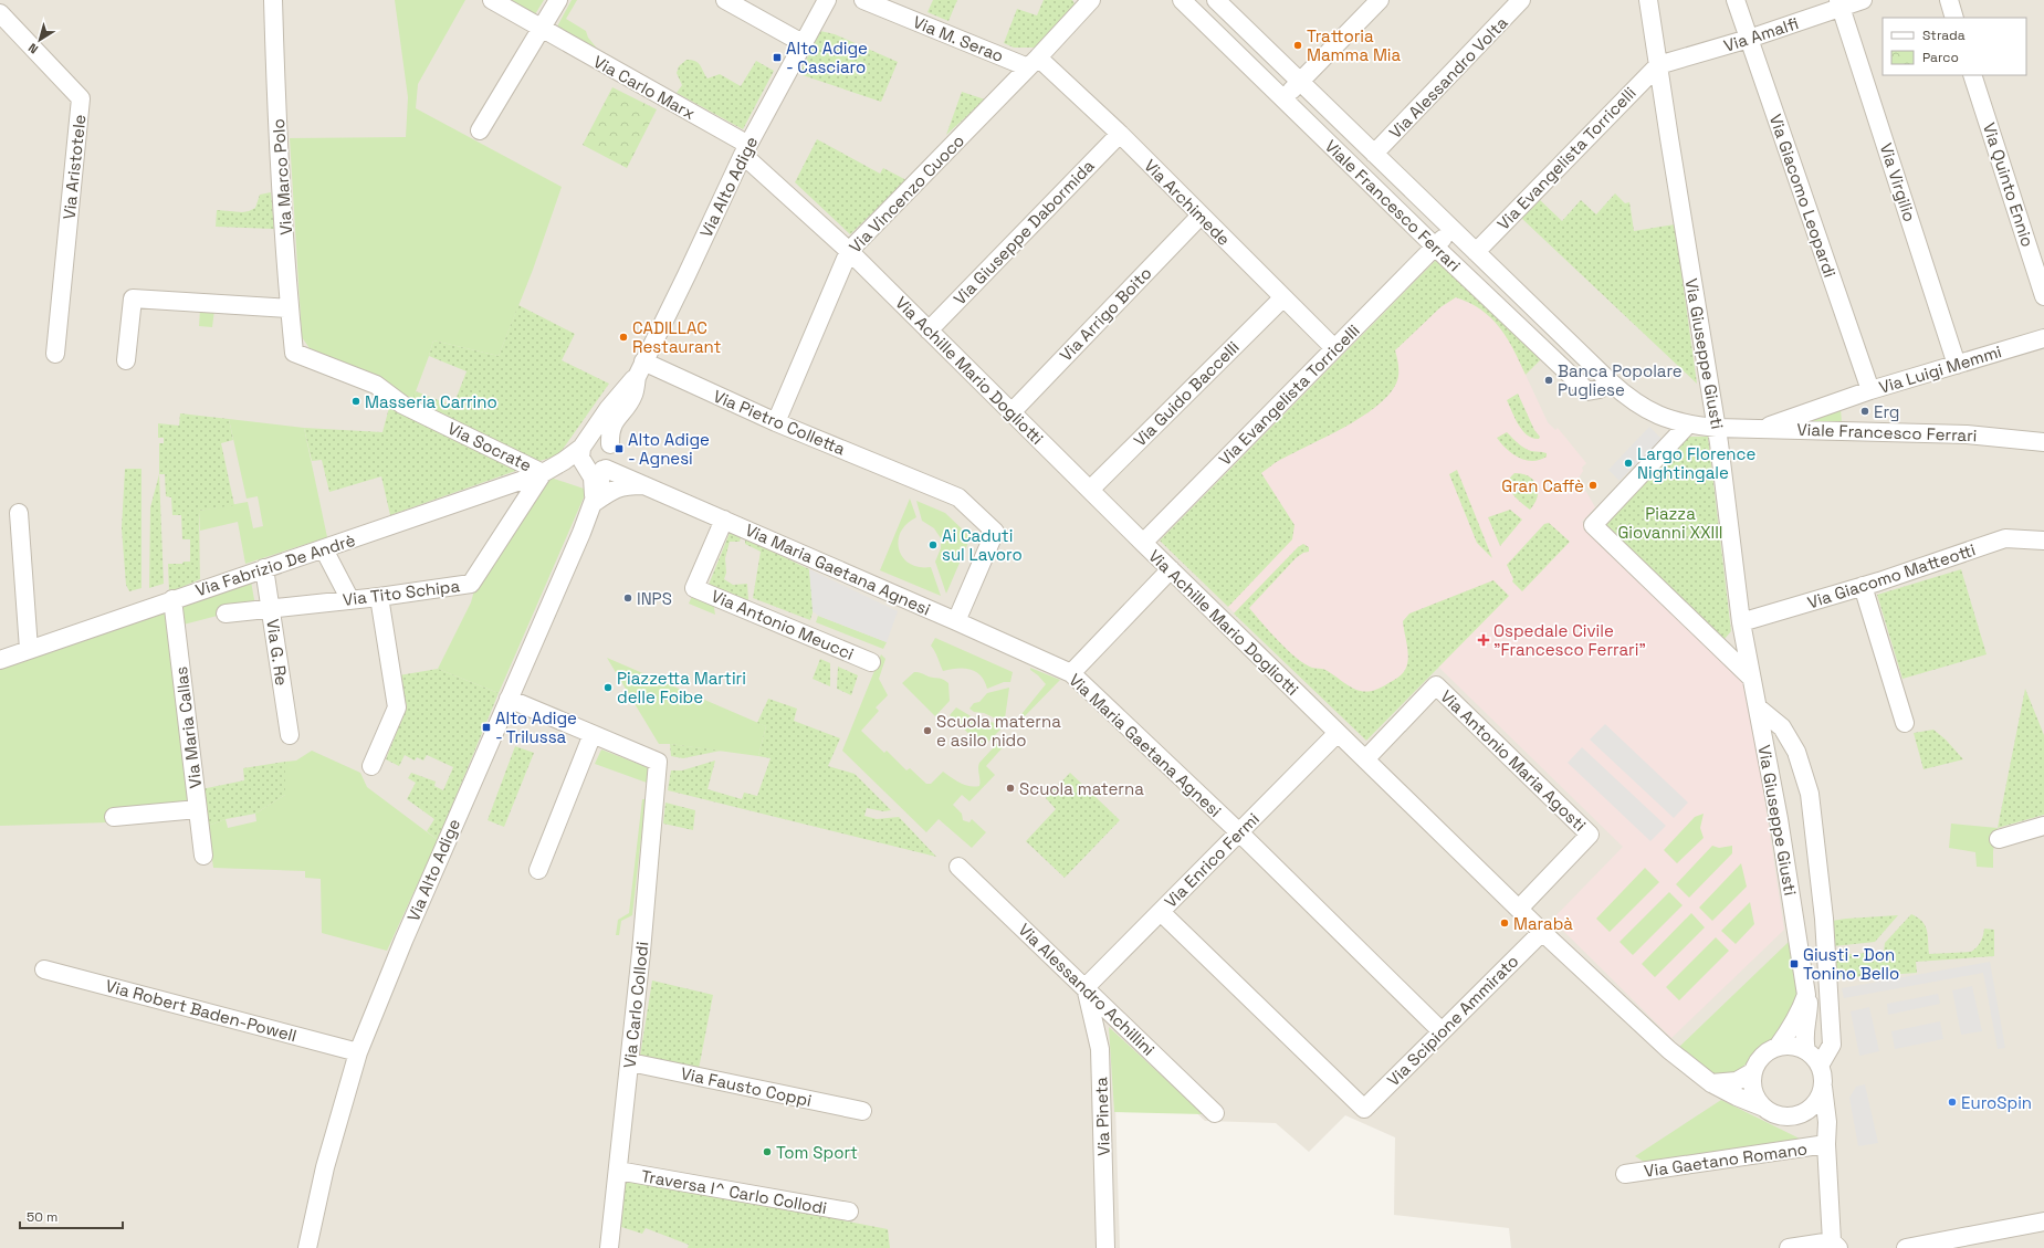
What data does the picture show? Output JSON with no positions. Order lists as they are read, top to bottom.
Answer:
{
  "streets": {
    "street": [
      "Via Amalfi",
      "Via M. Serao",
      "Via Alessandro Volta",
      "Via Carlo Marx",
      "Via Evangelista Torricelli",
      "Via Aristotele",
      "Via Marco Polo",
      "Via Virgilio",
      "Via Quinto Ennio",
      "Via Alto Adige",
      "Via Vincenzo Cuoco",
      "Via Giacomo Leopardi",
      "Via Archimede",
      "Viale Francesco Ferrari",
      "Via Giuseppe Dabormida",
      "Via Arrigo Boito",
      "Via Giuseppe Giusti",
      "Via Luigi Memmi",
      "Via Achille Mario Dogliotti",
      "Via Guido Baccelli",
      "Via Pietro Colletta",
      "Via Socrate",
      "Via Fabrizio De Andrè",
      "Via Maria Gaetana Agnesi",
      "Via Giacomo Matteotti",
      "Via Tito Schipa",
      "Via Antonio Meucci",
      "Via G. Re",
      "Via Maria Callas",
      "Via Antonio Maria Agosti",
      "Via Enrico Fermi",
      "Via Alessandro Achillini",
      "Via Carlo Collodi",
      "Via Robert Baden-Powell",
      "Via Scipione Ammirato",
      "Via Fausto Coppi",
      "Via Pineta",
      "Via Gaetano Romano",
      "Traversa I^ Carlo Collodi"
    ]
  },
  "crossings": [
    ["Via Amalfi", "Via Evangelista Torricelli"],
    ["Via Amalfi", "Via Virgilio"],
    ["Via Amalfi", "Via Giacomo Leopardi"],
    ["Via Amalfi", "Via Giuseppe Giusti"],
    ["Via M. Serao", "Via Vincenzo Cuoco"],
    ["Via M. Serao", "Via Archimede"],
    ["Via Alessandro Volta", "Viale Francesco Ferrari"],
    ["Via Carlo Marx", "Via Alto Adige"],
    ["Via Carlo Marx", "Via Achille Mario Dogliotti"],
    ["Via Evangelista Torricelli", "Via Archimede"],
    ["Via Evangelista Torricelli", "Viale Francesco Ferrari"],
    ["Via Evangelista Torricelli", "Via Giuseppe Giusti"],
    ["Via Evangelista Torricelli", "Via Achille Mario Dogliotti"],
    ["Via Marco Polo", "Via Socrate"],
    ["Via Virgilio", "Via Luigi Memmi"],
    ["Via Alto Adige", "Via Achille Mario Dogliotti"],
    ["Via Alto Adige", "Via Pietro Colletta"],
    ["Via Alto Adige", "Via Fabrizio De Andrè"],
    ["Via Alto Adige", "Via Maria Gaetana Agnesi"],
    ["Via Alto Adige", "Via Robert Baden-Powell"],
    ["Via Vincenzo Cuoco", "Via Archimede"],
    ["Via Vincenzo Cuoco", "Via Achille Mario Dogliotti"],
    ["Via Vincenzo Cuoco", "Via Pietro Colletta"],
    ["Via Giacomo Leopardi", "Via Luigi Memmi"],
    ["Via Archimede", "Via Giuseppe Dabormida"],
    ["Via Archimede", "Via Arrigo Boito"],
    ["Via Archimede", "Via Guido Baccelli"],
    ["Viale Francesco Ferrari", "Via Giuseppe Giusti"],
    ["Viale Francesco Ferrari", "Via Luigi Memmi"],
    ["Via Giuseppe Dabormida", "Via Achille Mario Dogliotti"],
    ["Via Arrigo Boito", "Via Achille Mario Dogliotti"],
    ["Via Giuseppe Giusti", "Via Achille Mario Dogliotti"],
    ["Via Giuseppe Giusti", "Via Giacomo Matteotti"],
    ["Via Achille Mario Dogliotti", "Via Guido Baccelli"],
    ["Via Achille Mario Dogliotti", "Via Antonio Maria Agosti"],
    ["Via Achille Mario Dogliotti", "Via Enrico Fermi"],
    ["Via Achille Mario Dogliotti", "Via Scipione Ammirato"],
    ["Via Pietro Colletta", "Via Maria Gaetana Agnesi"],
    ["Via Socrate", "Via Fabrizio De Andrè"],
    ["Via Socrate", "Via Tito Schipa"],
    ["Via Fabrizio De Andrè", "Via Maria Gaetana Agnesi"],
    ["Via Fabrizio De Andrè", "Via Tito Schipa"],
    ["Via Fabrizio De Andrè", "Via G. Re"],
    ["Via Fabrizio De Andrè", "Via Maria Callas"],
    ["Via Maria Gaetana Agnesi", "Via Antonio Meucci"],
    ["Via Maria Gaetana Agnesi", "Via Enrico Fermi"],
    ["Via Maria Gaetana Agnesi", "Via Scipione Ammirato"],
    ["Via Tito Schipa", "Via G. Re"],
    ["Via Enrico Fermi", "Via Alessandro Achillini"],
    ["Via Enrico Fermi", "Via Scipione Ammirato"],
    ["Via Enrico Fermi", "Via Pineta"],
    ["Via Alessandro Achillini", "Via Pineta"],
    ["Via Carlo Collodi", "Via Fausto Coppi"],
    ["Via Carlo Collodi", "Traversa I^ Carlo Collodi"]
  ],
  "parks": ["Piazza Giovanni XXIII"],
  "places": {
    "other": [
      "Trattoria Mamma Mia",
      "CADILLAC Restaurant",
      "Banca Popolare Pugliese",
      "Masseria Carrino",
      "Erg",
      "Largo Florence Nightingale",
      "Gran Caffè",
      "Ai Caduti sul Lavoro",
      "INPS",
      "Piazzetta Martiri delle Foibe",
      "Scuola materna e asilo nido",
      "Scuola materna",
      "Marabà",
      "EuroSpin",
      "Tom Sport"
    ],
    "transit": [
      "Alto Adige - Casciaro",
      "Alto Adige - Agnesi",
      "Alto Adige - Trilussa",
      "Giusti - Don Tonino Bello"
    ],
    "health": ["Ospedale Civile \"Francesco Ferrari\""]
  },
  "legend": ["Strada", "Parco"],
  "scale_bar": "50 m",
  "north": "bottom left"
}
